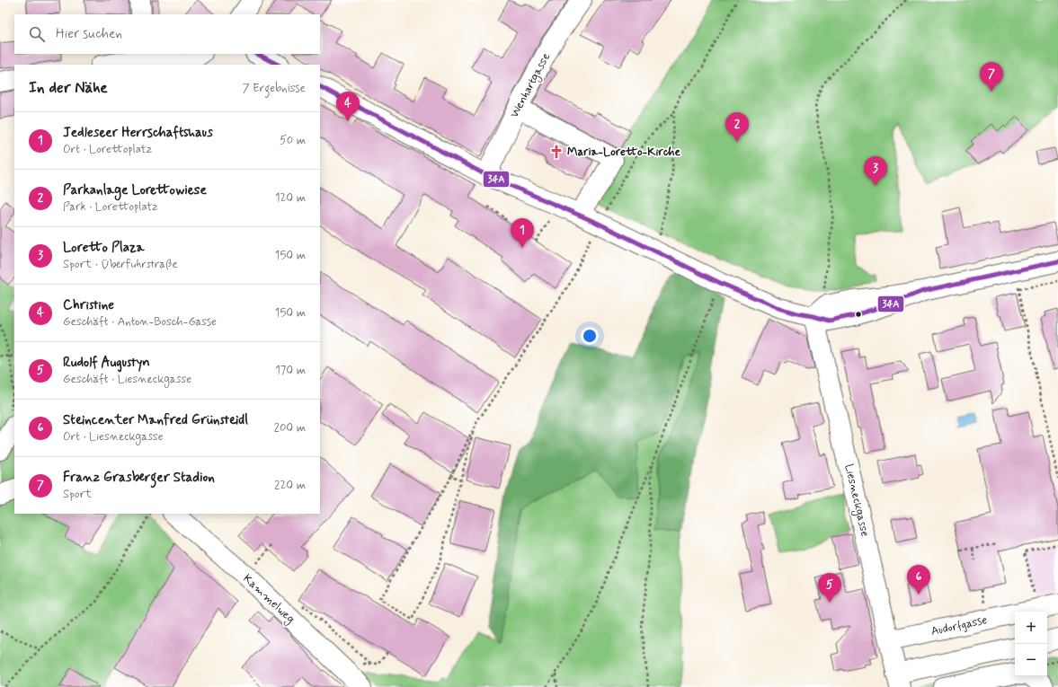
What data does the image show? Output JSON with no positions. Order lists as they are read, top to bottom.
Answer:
{
  "streets": {
    "street": [
      "Wenhartgasse",
      "Liesneckgasse",
      "Kammelweg",
      "Audorfgasse"
    ]
  },
  "crossings": [
    ["Liesneckgasse", "Audorfgasse"]
  ],
  "places": {
    "church": ["Maria-Loretto-Kirche"]
  },
  "lines": ["transit line 34A"],
  "page": {
    "search": "Hier suchen",
    "pins": [
      "7",
      "4",
      "2",
      "3",
      "1",
      "6",
      "5"
    ],
    "heading": ["In der Nähe", "7 Ergebnisse"],
    "list": [
      {
        "mark": "1",
        "name": "Jedleseer Herrschaftshaus",
        "note": "Ort · Lorettoplatz",
        "value": "50 m"
      },
      {
        "mark": "2",
        "name": "Parkanlage Lorettowiese",
        "note": "Park · Lorettoplatz",
        "value": "120 m"
      },
      {
        "mark": "3",
        "name": "Loretto Plaza",
        "note": "Sport · Überfuhrstraße",
        "value": "150 m"
      },
      {
        "mark": "4",
        "name": "Christine",
        "note": "Geschäft · Anton-Bosch-Gasse",
        "value": "150 m"
      },
      {
        "mark": "5",
        "name": "Rudolf Augustyn",
        "note": "Geschäft · Liesneckgasse",
        "value": "170 m"
      },
      {
        "mark": "6",
        "name": "Steincenter Manfred Grünsteidl",
        "note": "Ort · Liesneckgasse",
        "value": "200 m"
      },
      {
        "mark": "7",
        "name": "Franz Grasberger Stadion",
        "note": "Sport",
        "value": "220 m"
      }
    ],
    "map_buttons": ["+", "−"]
  }
}
